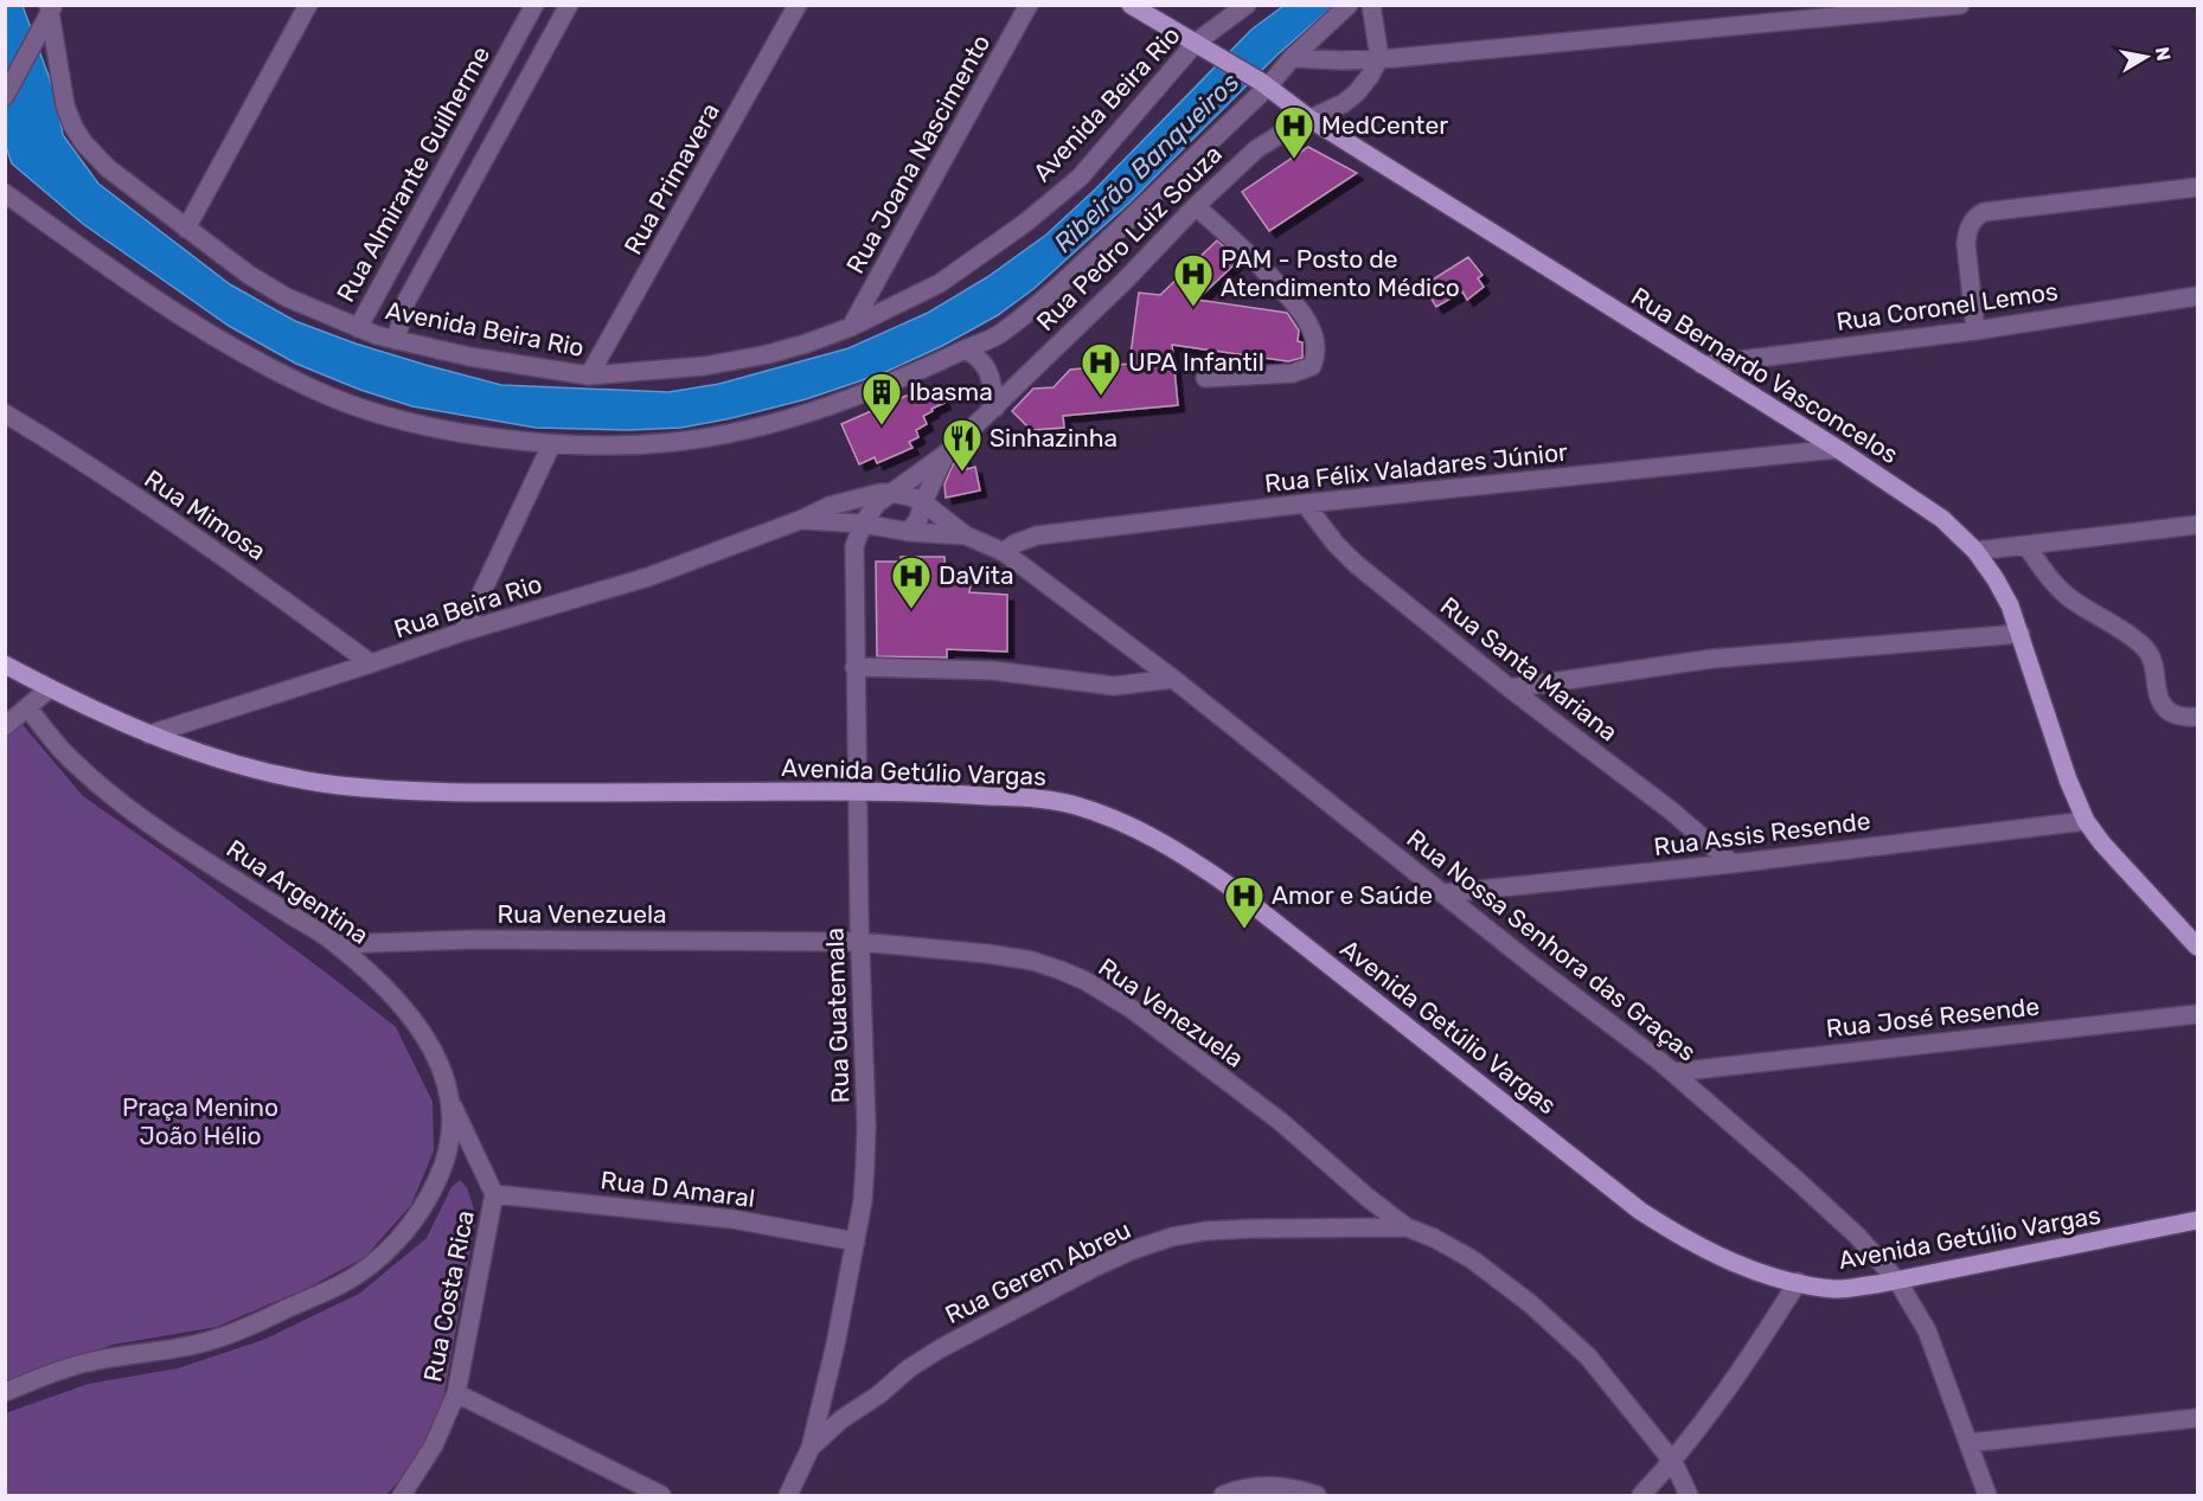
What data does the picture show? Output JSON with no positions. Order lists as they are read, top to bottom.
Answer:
{
  "streets": {
    "main road": ["Rua Bernardo Vasconcelos", "Avenida Getúlio Vargas"],
    "street": [
      "Avenida Beira Rio",
      "Rua Joana Nascimento",
      "Rua Almirante Guilherme",
      "Rua Primavera",
      "Rua Pedro Luiz Souza",
      "Rua Coronel Lemos",
      "Rua Félix Valadares Júnior",
      "Rua Mimosa",
      "Rua Beira Rio",
      "Rua Santa Mariana",
      "Rua Assis Resende",
      "Rua Argentina",
      "Rua Venezuela",
      "Rua Nossa Senhora das Graças",
      "Rua Guatemala",
      "Rua José Resende",
      "Rua D Amaral",
      "Rua Gerem Abreu",
      "Rua Costa Rica"
    ]
  },
  "crossings": [
    ["Avenida Beira Rio", "Rua Joana Nascimento"],
    ["Avenida Beira Rio", "Rua Almirante Guilherme"],
    ["Avenida Beira Rio", "Rua Primavera"],
    ["Avenida Beira Rio", "Rua Bernardo Vasconcelos"],
    ["Rua Pedro Luiz Souza", "Rua Bernardo Vasconcelos"],
    ["Rua Pedro Luiz Souza", "Rua Beira Rio"],
    ["Rua Coronel Lemos", "Rua Bernardo Vasconcelos"],
    ["Rua Bernardo Vasconcelos", "Rua Félix Valadares Júnior"],
    ["Rua Bernardo Vasconcelos", "Rua Assis Resende"],
    ["Rua Félix Valadares Júnior", "Rua Santa Mariana"],
    ["Rua Félix Valadares Júnior", "Rua Nossa Senhora das Graças"],
    ["Rua Mimosa", "Rua Beira Rio"],
    ["Rua Beira Rio", "Avenida Getúlio Vargas"],
    ["Rua Beira Rio", "Rua Nossa Senhora das Graças"],
    ["Rua Beira Rio", "Rua Guatemala"],
    ["Rua Santa Mariana", "Rua Assis Resende"],
    ["Avenida Getúlio Vargas", "Rua Nossa Senhora das Graças"],
    ["Avenida Getúlio Vargas", "Rua Guatemala"],
    ["Rua Assis Resende", "Rua Nossa Senhora das Graças"],
    ["Rua Argentina", "Rua Venezuela"],
    ["Rua Argentina", "Rua Costa Rica"],
    ["Rua Venezuela", "Rua Guatemala"],
    ["Rua Venezuela", "Rua Gerem Abreu"],
    ["Rua Nossa Senhora das Graças", "Rua José Resende"],
    ["Rua Guatemala", "Rua D Amaral"],
    ["Rua Guatemala", "Rua Gerem Abreu"],
    ["Rua D Amaral", "Rua Costa Rica"]
  ],
  "water": ["Ribeirão Banqueiros"],
  "parks": ["Praça Menino João Hélio"],
  "places": {
    "hospital": [
      "MedCenter",
      "PAM - Posto de Atendimento Médico",
      "UPA Infantil",
      "DaVita",
      "Amor e Saúde"
    ],
    "building": ["Ibasma"],
    "restaurant": ["Sinhazinha"]
  },
  "north": "right"
}
